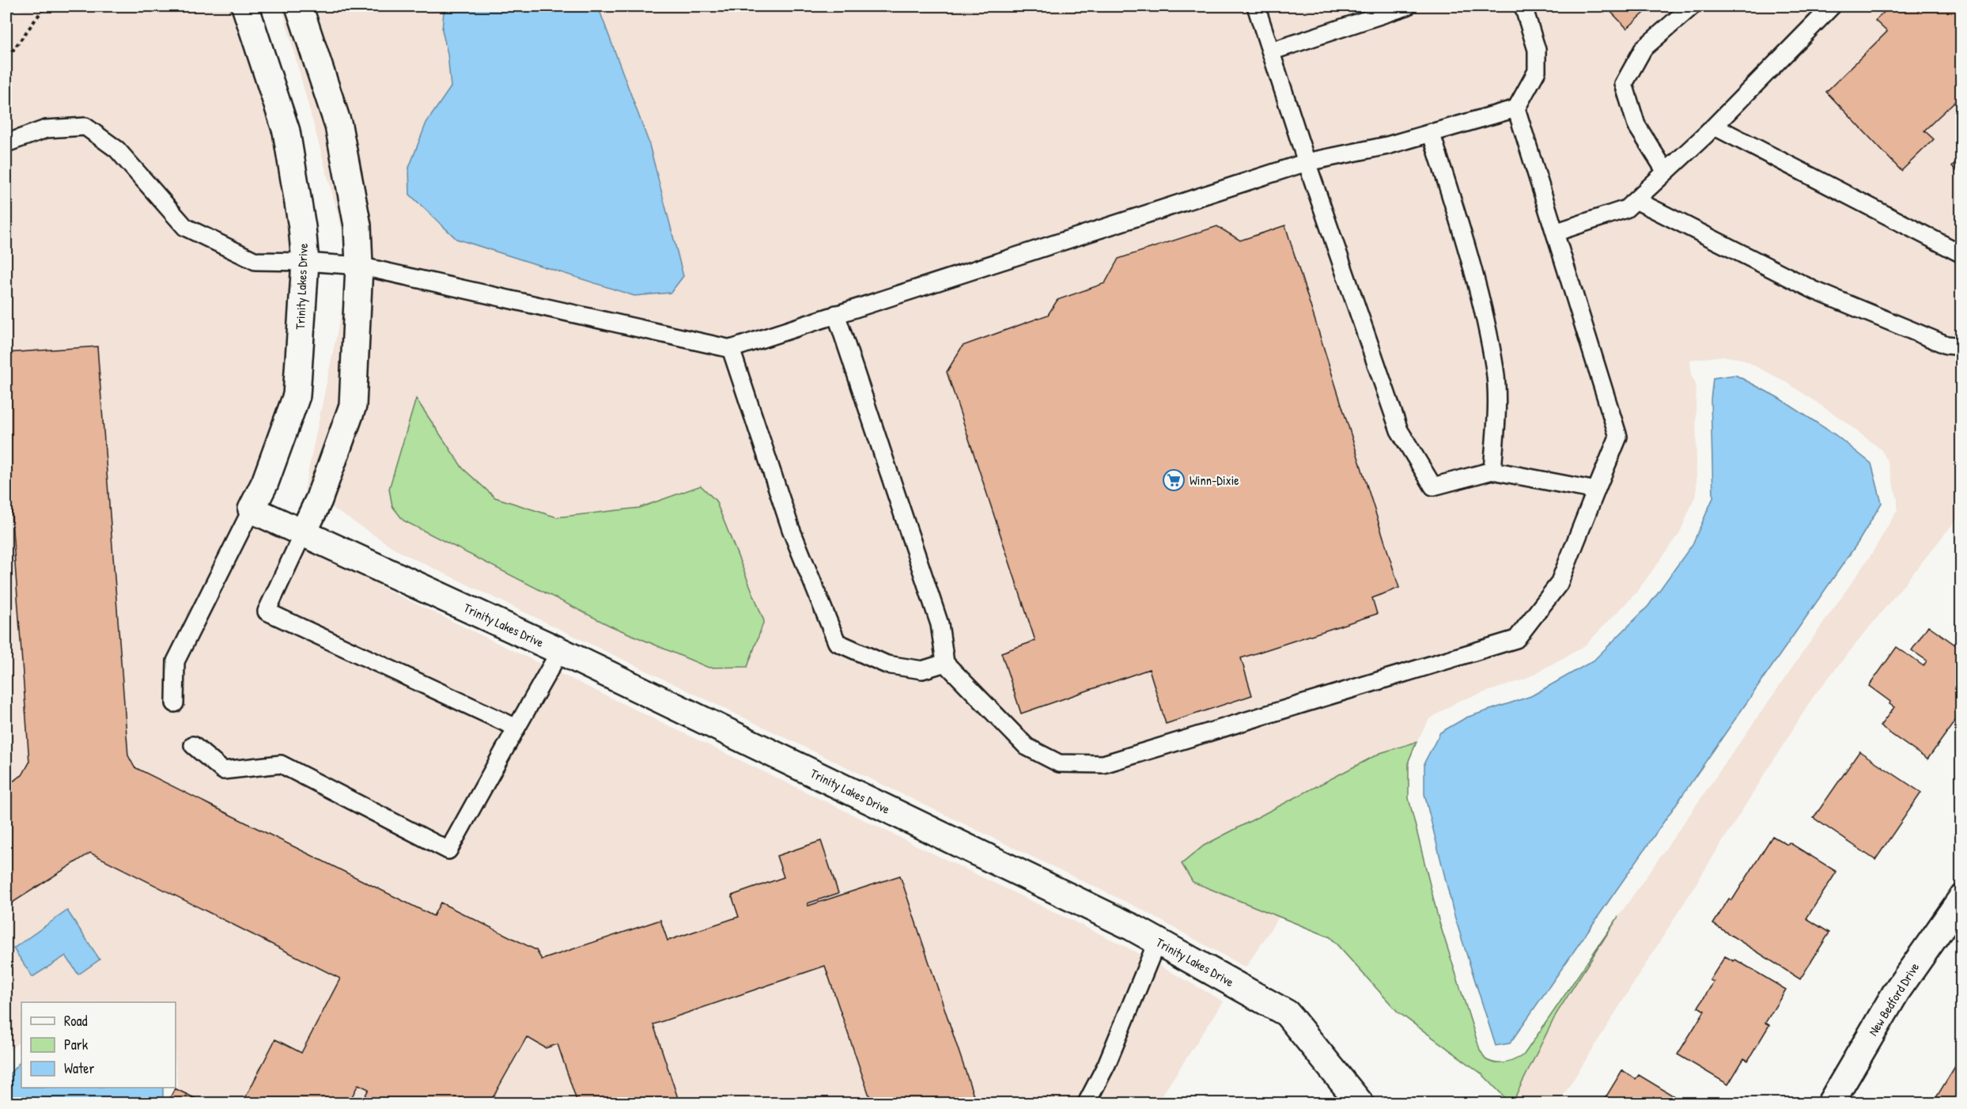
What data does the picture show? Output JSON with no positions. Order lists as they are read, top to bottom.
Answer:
{
  "streets": {
    "street": ["Trinity Lakes Drive", "New Bedford Drive"]
  },
  "places": {
    "supermarket": ["Winn-Dixie"]
  },
  "legend": ["Road", "Park", "Water"]
}
